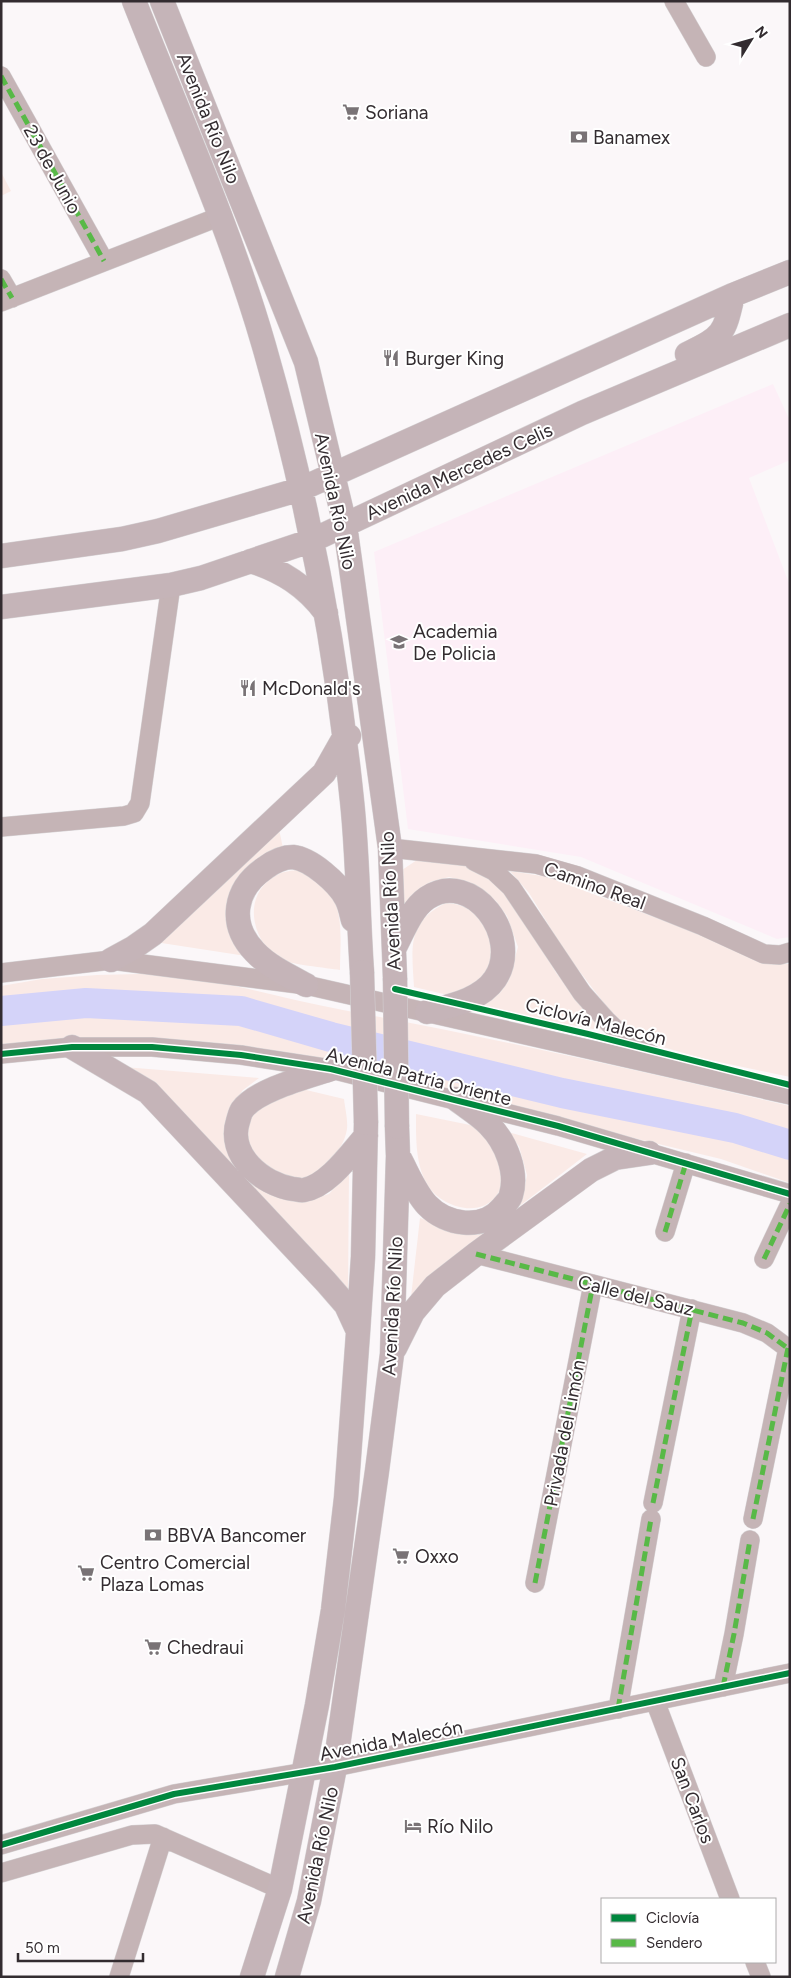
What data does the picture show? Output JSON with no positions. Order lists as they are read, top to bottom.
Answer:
{
  "streets": {
    "main road": ["Avenida Río Nilo", "Avenida Mercedes Celis"],
    "street": [
      "23 de Junio",
      "Camino Real",
      "Avenida Patria Oriente",
      "Calle del Sauz",
      "Privada del Limón",
      "Avenida Malecón",
      "San Carlos"
    ],
    "cycle path": ["Ciclovía Malecón"]
  },
  "crossings": [
    ["Avenida Río Nilo", "Avenida Mercedes Celis"],
    ["Avenida Río Nilo", "Camino Real"],
    ["Avenida Río Nilo", "Avenida Malecón"],
    ["Calle del Sauz", "Privada del Limón"],
    ["Avenida Malecón", "San Carlos"]
  ],
  "places": {
    "supermarket": [
      "Soriana",
      "Oxxo",
      "Centro Comercial Plaza Lomas",
      "Chedraui"
    ],
    "bank": ["Banamex", "BBVA Bancomer"],
    "restaurant": ["Burger King", "McDonald's"],
    "school or university": ["Academia De Policia"],
    "hotel": ["Río Nilo"]
  },
  "legend": ["Ciclovía", "Sendero"],
  "scale_bar": "50 m",
  "north": "top right"
}
